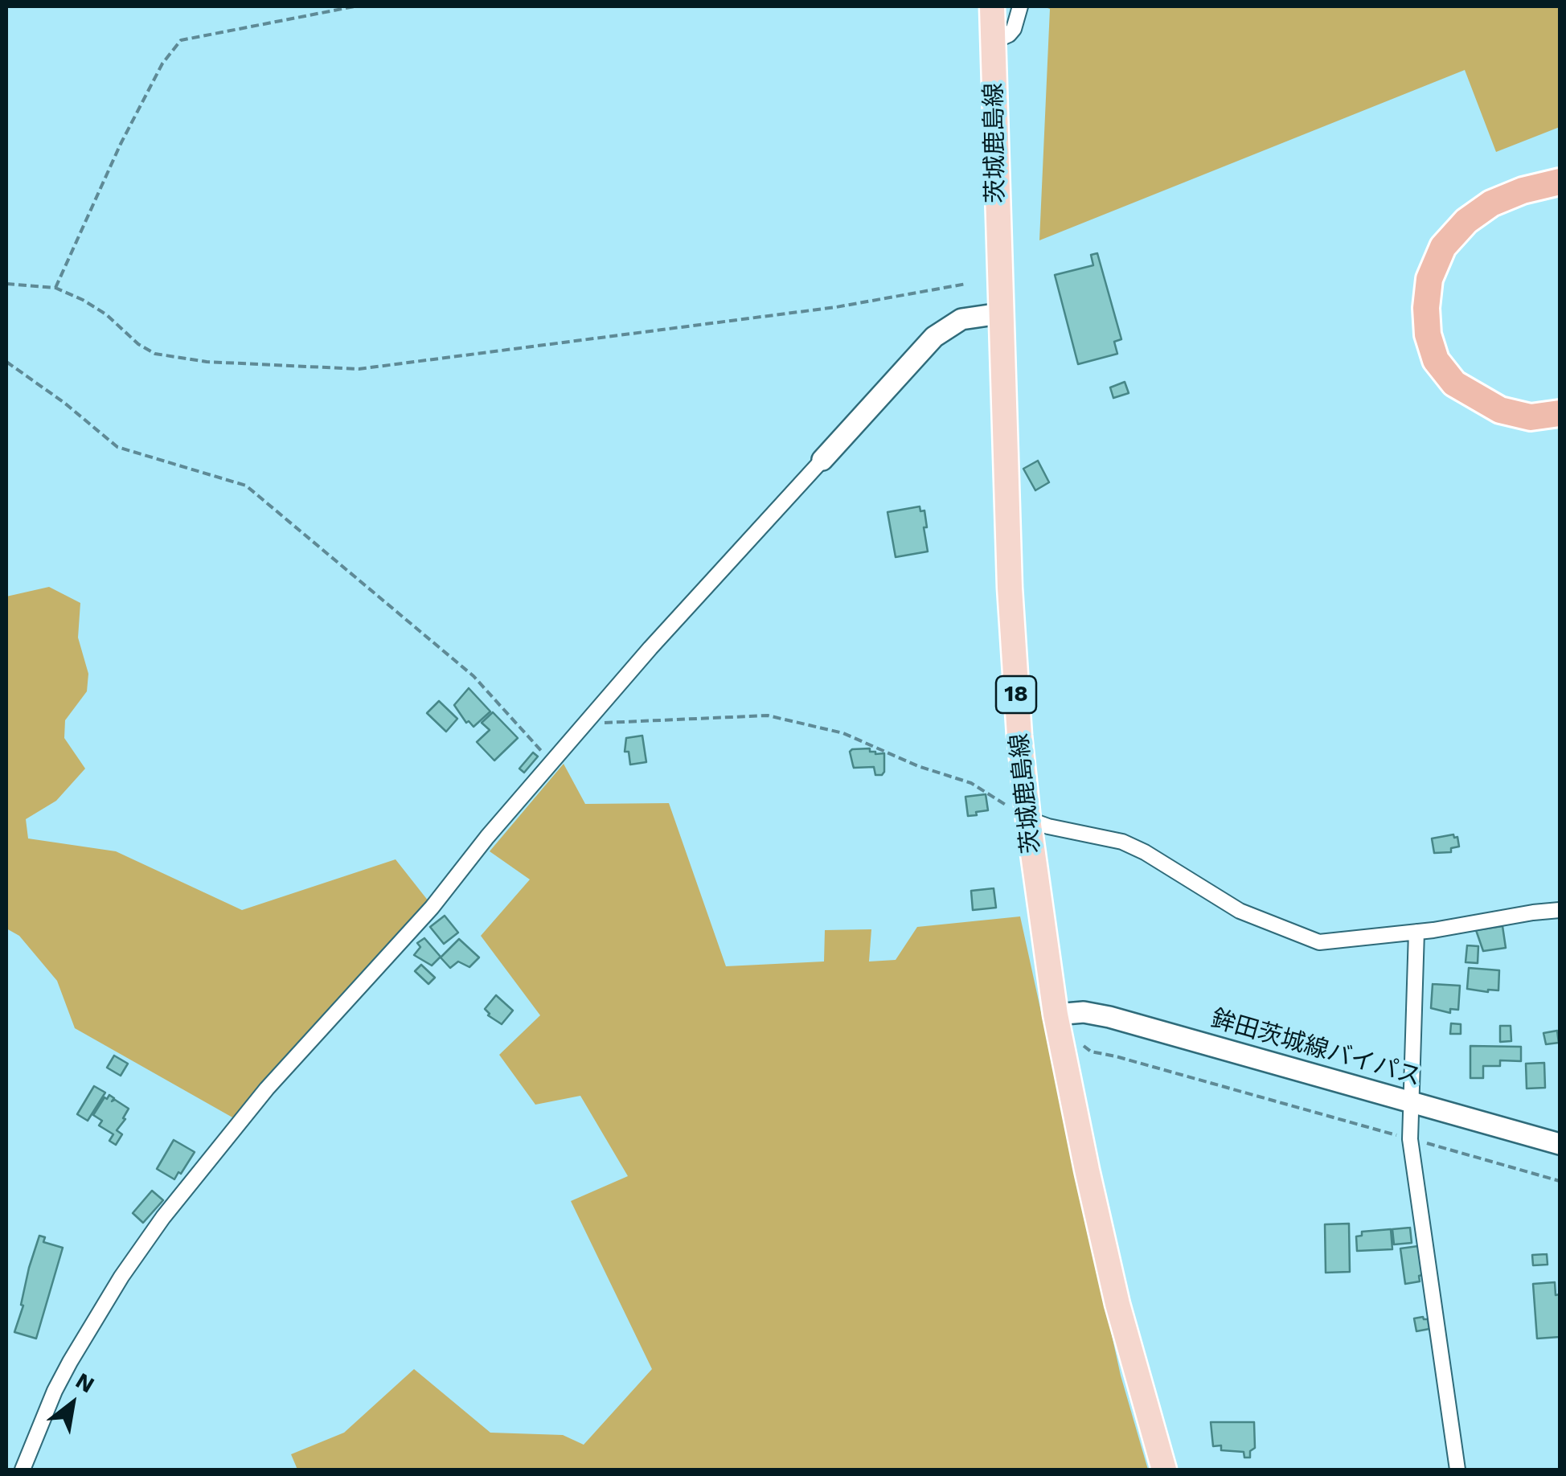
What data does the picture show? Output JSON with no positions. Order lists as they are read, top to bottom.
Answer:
{
  "streets": {
    "main road": ["茨城鹿島線", "18", "鉾田茨城線バイパス"]
  },
  "crossings": [
    ["茨城鹿島線", "鉾田茨城線バイパス"]
  ],
  "north": "top right"
}
